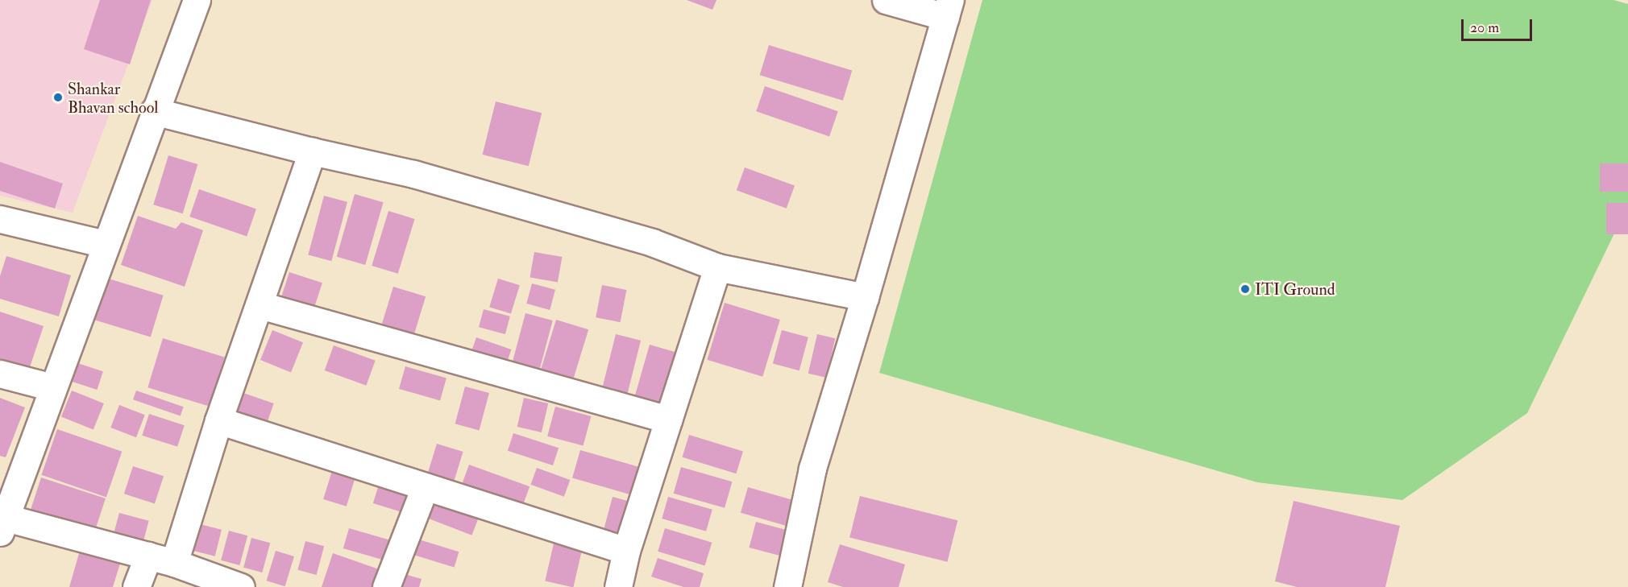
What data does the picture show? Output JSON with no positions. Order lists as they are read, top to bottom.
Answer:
{
  "places": ["Shankar Bhavan school", "ITI Ground"],
  "scale_bar": "20 m"
}
